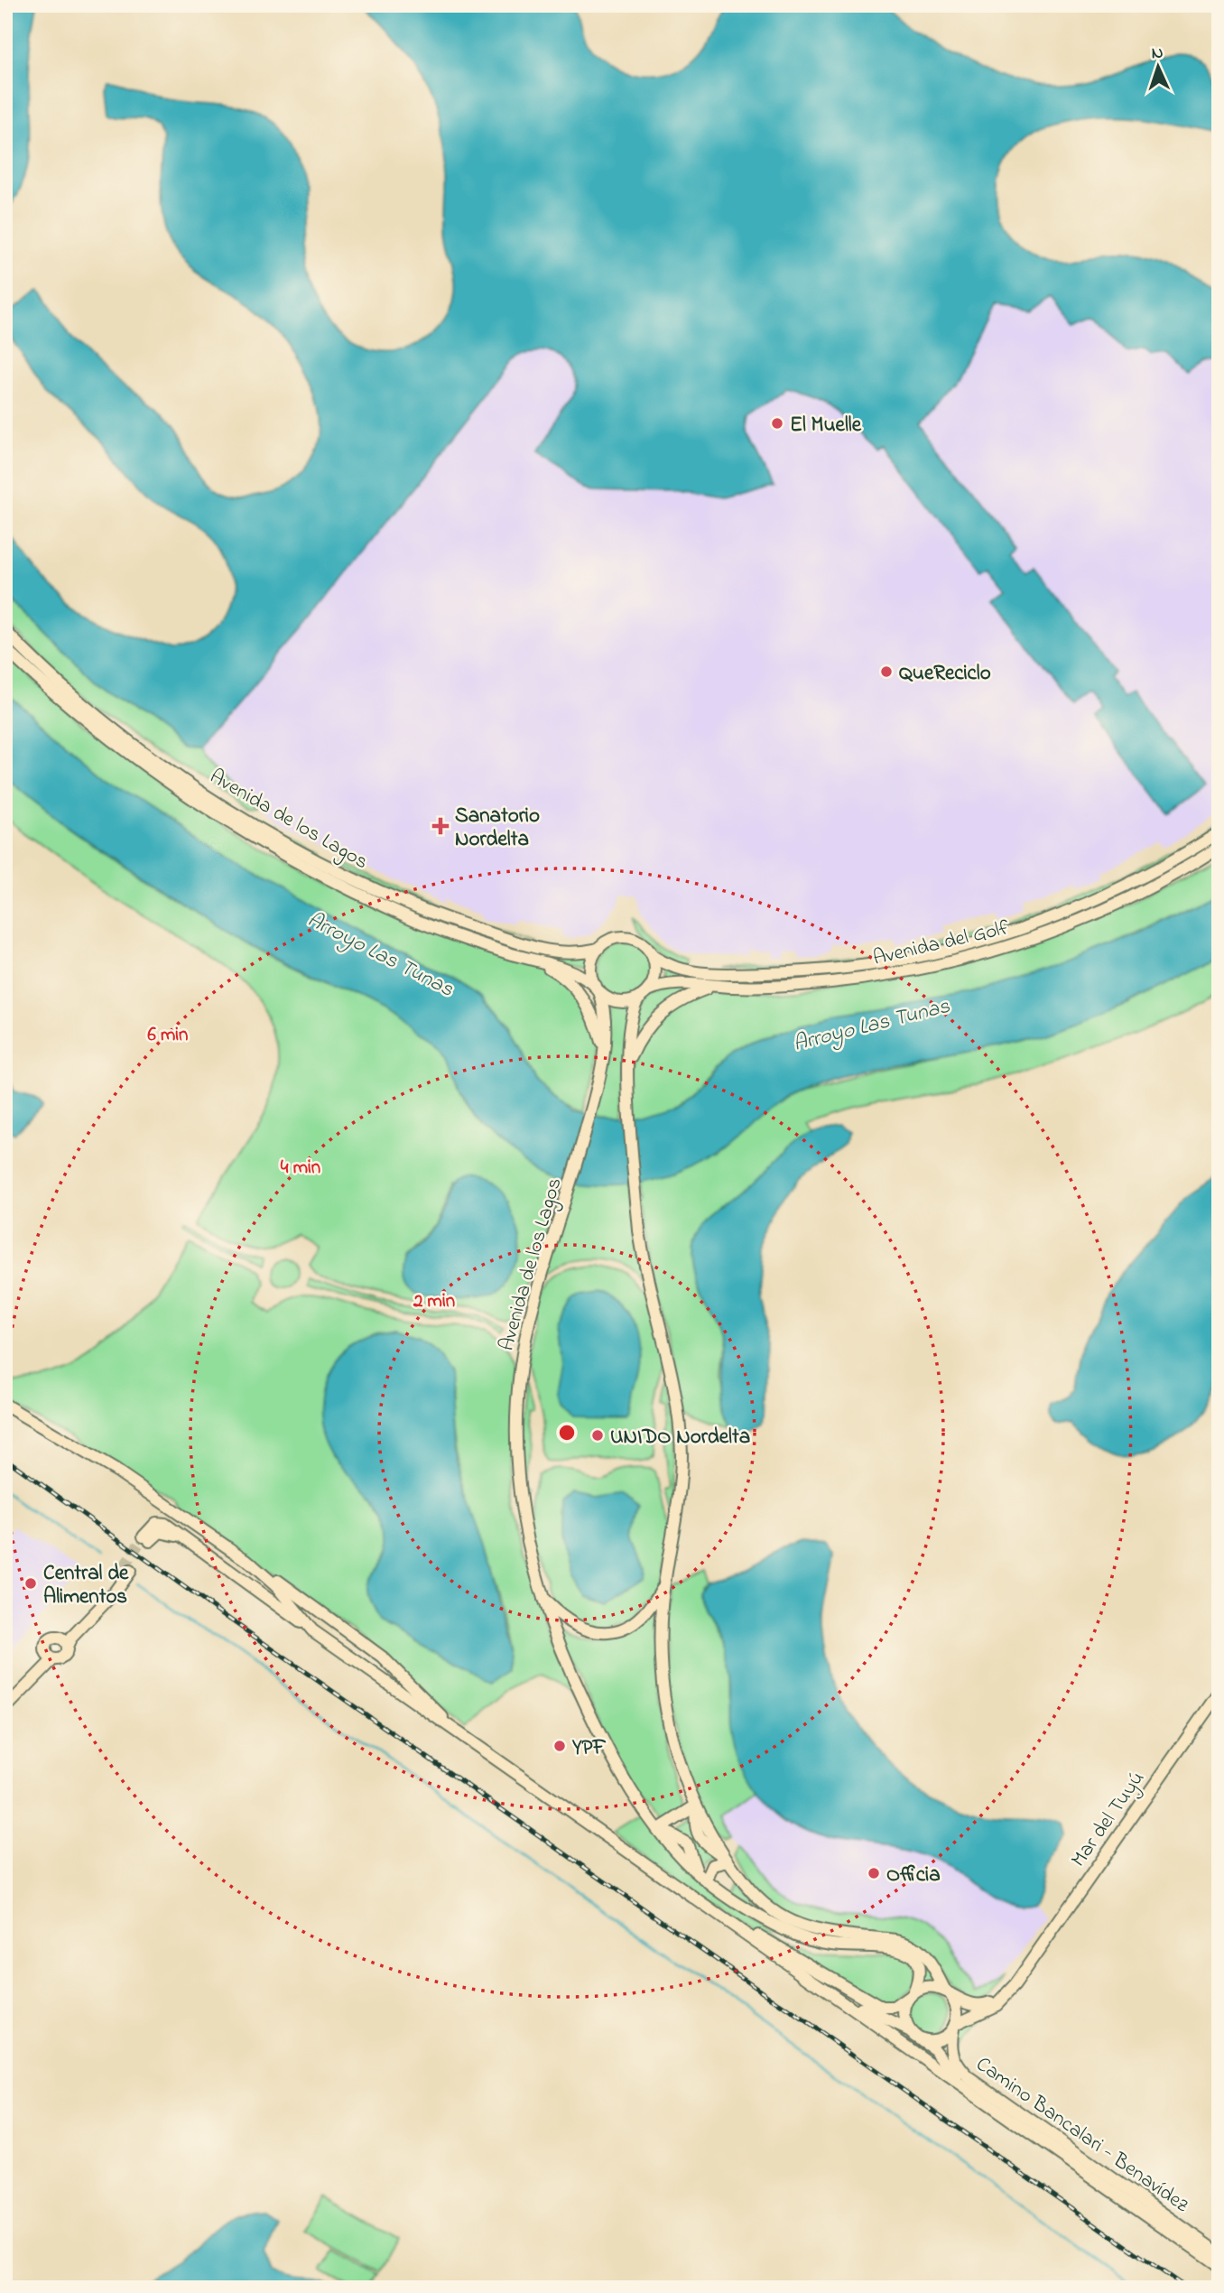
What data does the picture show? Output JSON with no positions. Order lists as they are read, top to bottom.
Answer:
{
  "streets": {
    "street": [
      "Avenida de los Lagos",
      "Avenida del Golf",
      "Mar del Tuyú",
      "Camino Bancalari - Benavídez"
    ]
  },
  "crossings": [
    ["Avenida de los Lagos", "Avenida del Golf"],
    ["Avenida de los Lagos", "Camino Bancalari - Benavídez"]
  ],
  "water": ["Arroyo Las Tunas"],
  "places": {
    "other": [
      "El Muelle",
      "QueReciclo",
      "UNIDO Nordelta",
      "Central de Alimentos",
      "YPF",
      "Officia"
    ],
    "health": ["Sanatorio Nordelta"]
  },
  "north": "top",
  "rings": ["6 min", "4 min", "2 min"]
}
